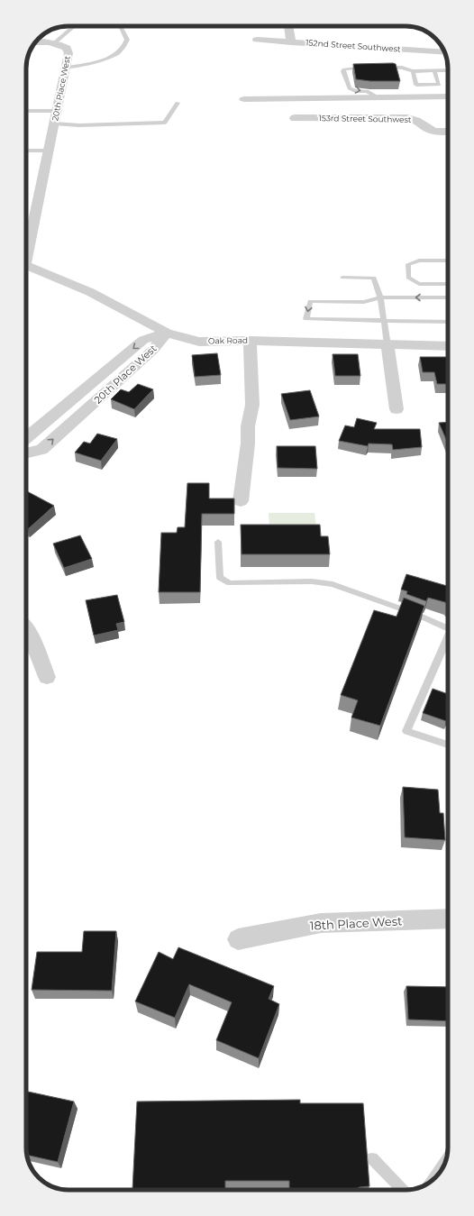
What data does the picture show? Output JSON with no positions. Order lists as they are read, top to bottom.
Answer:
{
  "streets": {
    "street": [
      "152nd Street Southwest",
      "20th Place West",
      "153rd Street Southwest",
      "Oak Road",
      "18th Place West"
    ]
  },
  "crossings": [
    ["20th Place West", "Oak Road"]
  ]
}
